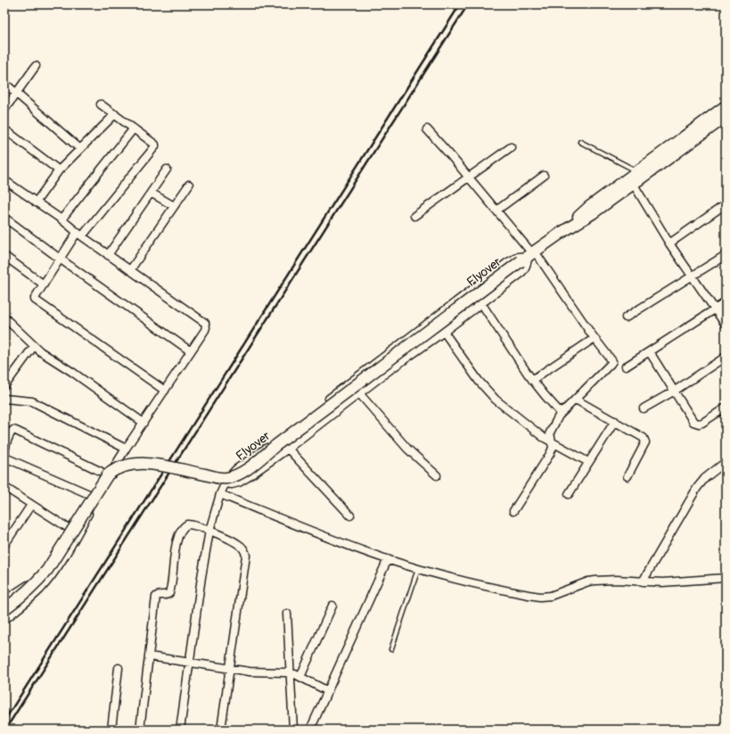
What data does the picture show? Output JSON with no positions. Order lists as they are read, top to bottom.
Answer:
{
  "streets": {
    "main road": ["Flyover"]
  }
}
